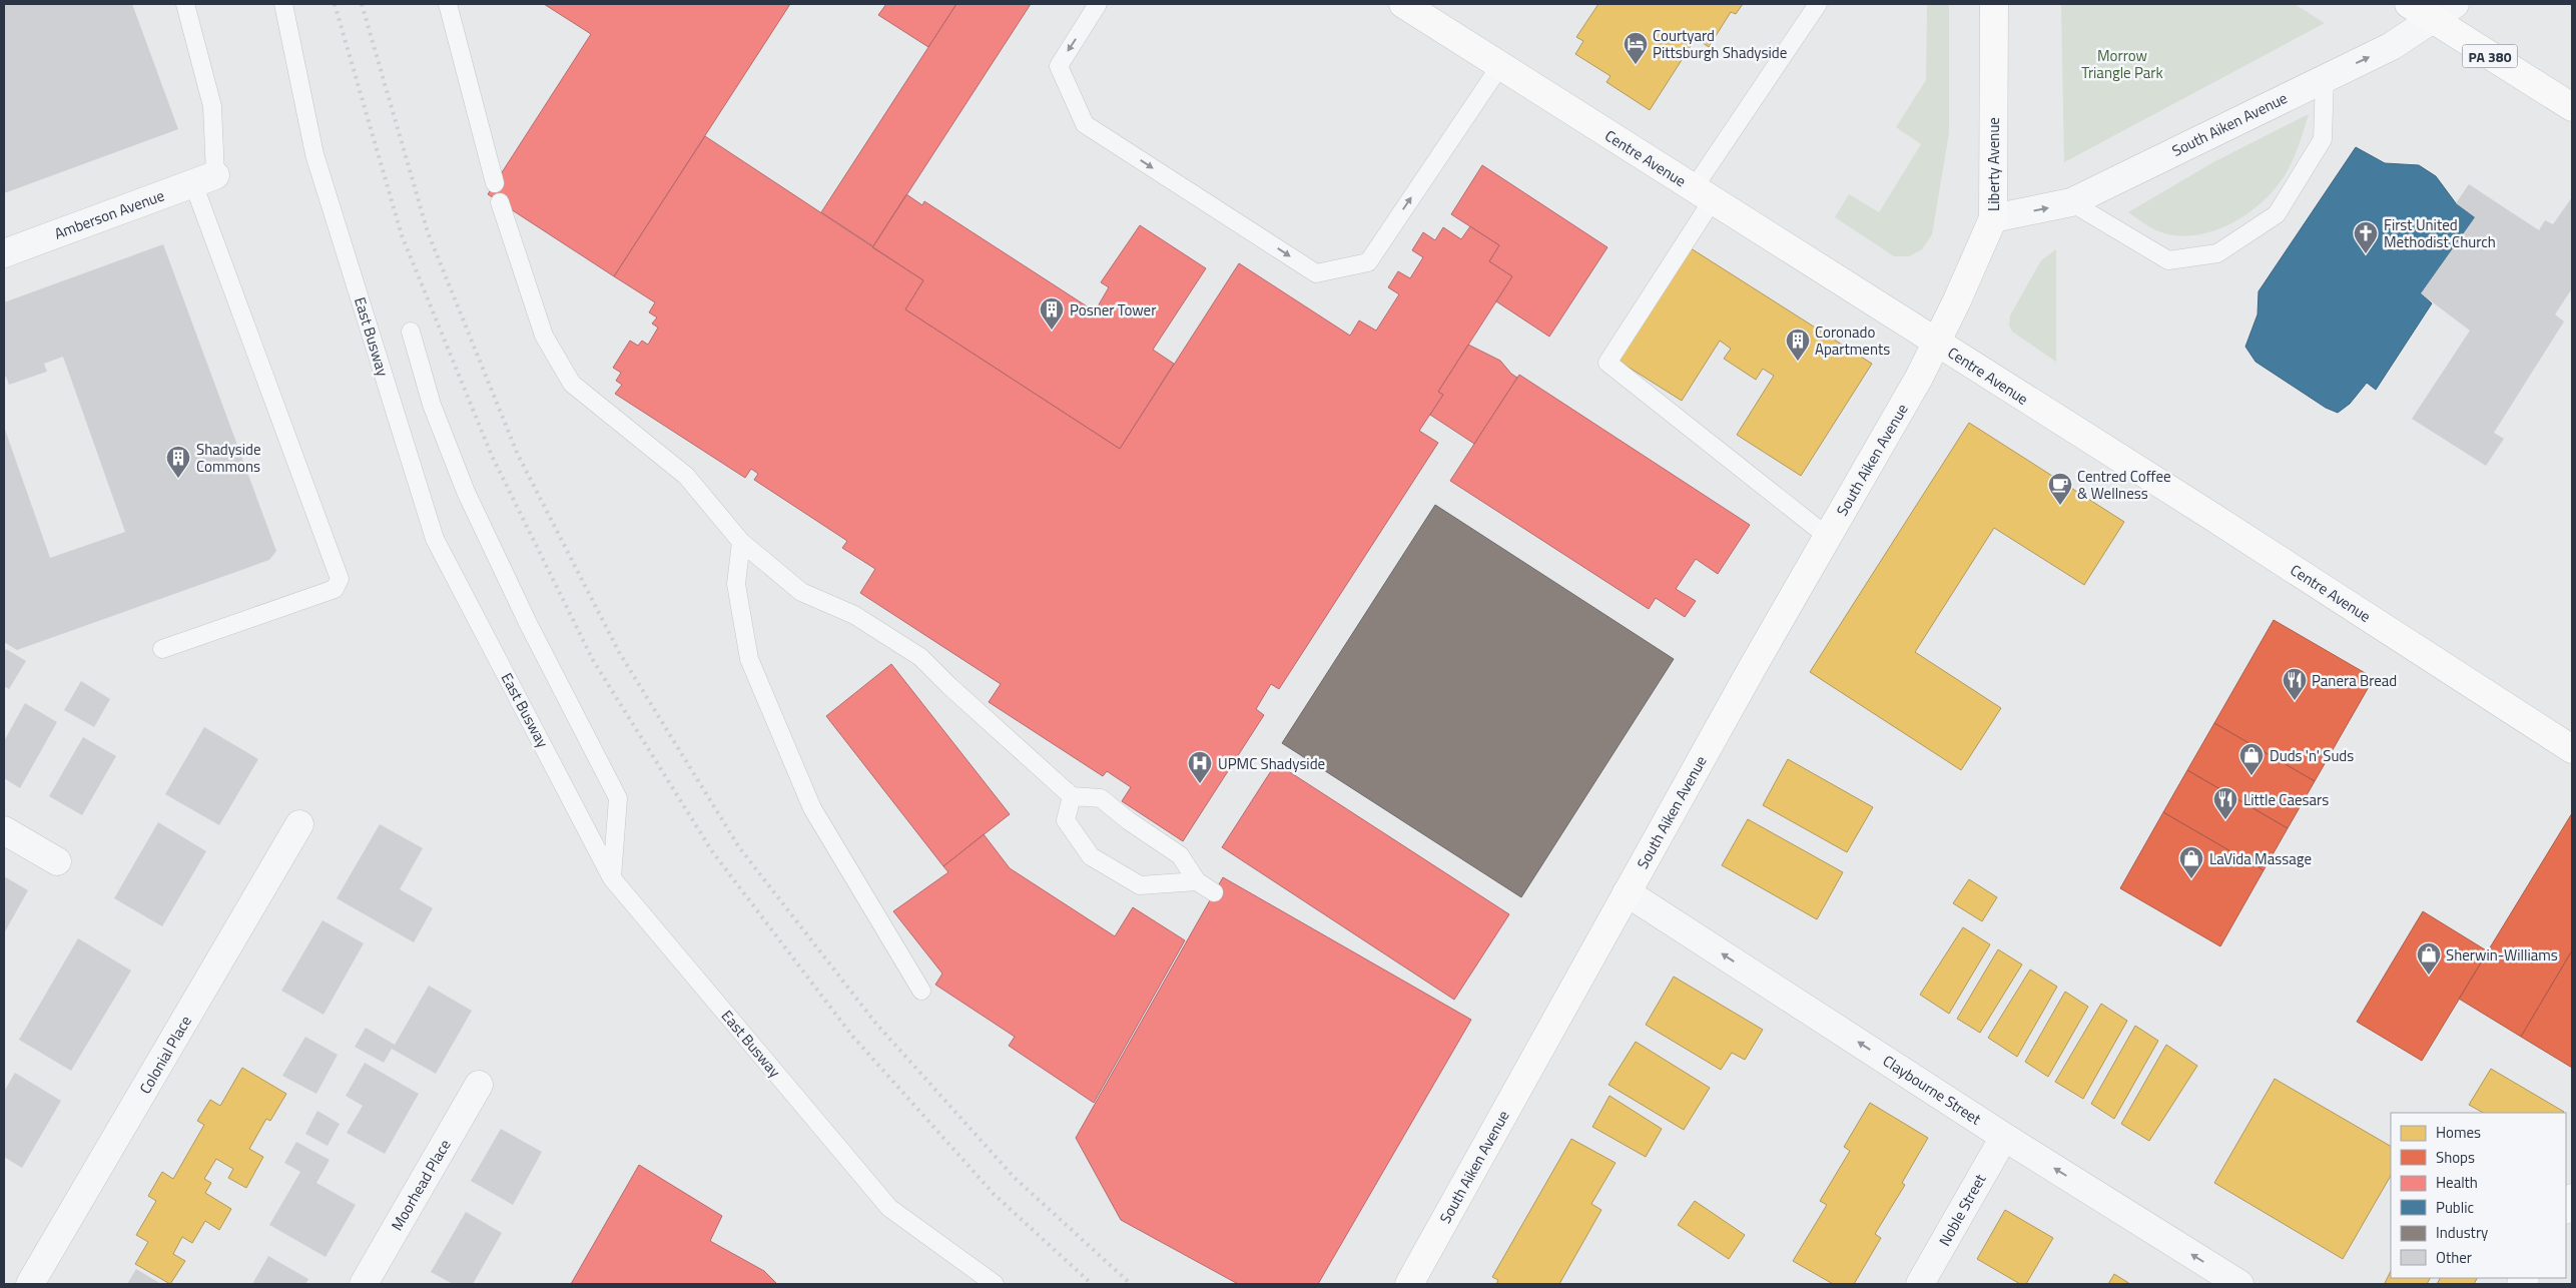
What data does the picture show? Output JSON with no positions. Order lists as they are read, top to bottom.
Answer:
{
  "streets": {
    "main road": [
      "PA 380",
      "South Aiken Avenue",
      "Centre Avenue",
      "Liberty Avenue"
    ],
    "street": [
      "Amberson Avenue",
      "Colonial Place",
      "Claybourne Street",
      "Moorhead Place",
      "Noble Street"
    ],
    "lane": ["East Busway"]
  },
  "crossings": [
    ["PA 380", "South Aiken Avenue"],
    ["South Aiken Avenue", "Centre Avenue"],
    ["South Aiken Avenue", "Liberty Avenue"],
    ["South Aiken Avenue", "Claybourne Street"],
    ["Centre Avenue", "Liberty Avenue"],
    ["Claybourne Street", "Noble Street"]
  ],
  "one_way": ["Claybourne Street"],
  "parks": ["Morrow Triangle Park"],
  "places": {
    "hotel": ["Courtyard Pittsburgh Shadyside"],
    "church": ["First United Methodist Church"],
    "building": ["Posner Tower", "Coronado Apartments", "Shadyside Commons"],
    "cafe": ["Centred Coffee & Wellness"],
    "restaurant": ["Panera Bread", "Little Caesars"],
    "shop": ["Duds 'n' Suds", "LaVida Massage", "Sherwin-Williams"],
    "hospital": ["UPMC Shadyside"]
  },
  "legend": [
    "Homes",
    "Shops",
    "Health",
    "Public",
    "Industry",
    "Other"
  ]
}
